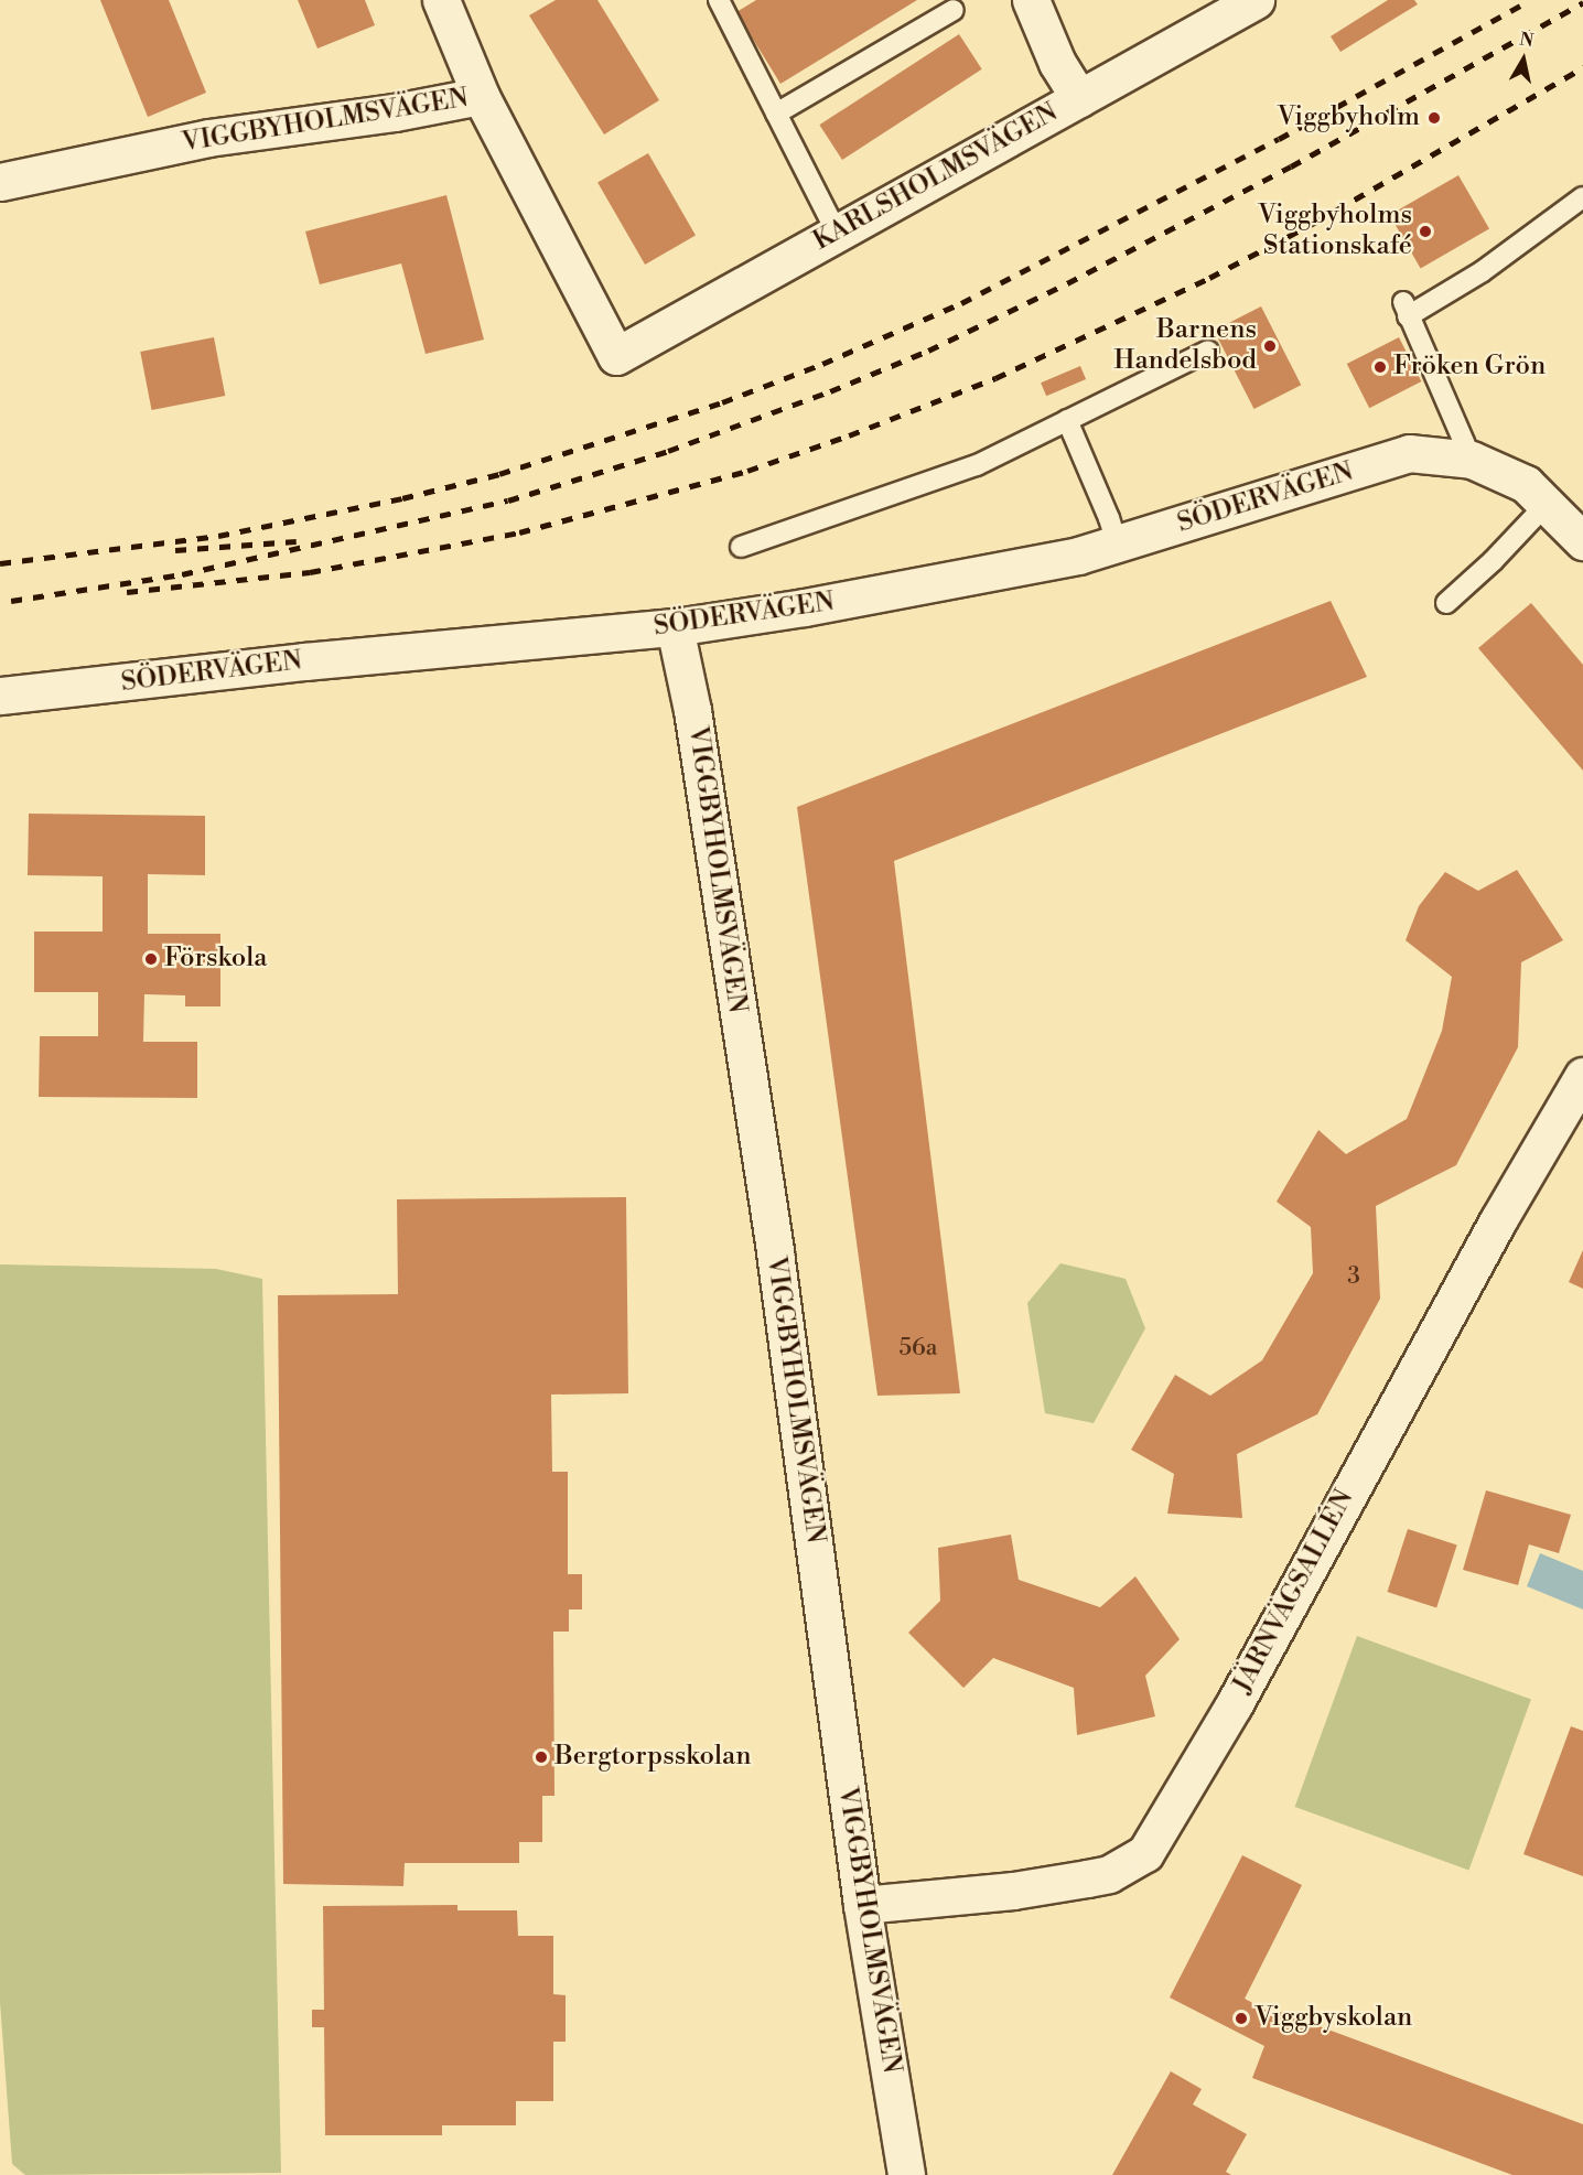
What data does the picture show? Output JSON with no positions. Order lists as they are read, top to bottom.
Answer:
{
  "streets": {
    "street": [
      "VIGGBYHOLMSVÄGEN",
      "KARLSHOLMSVÄGEN",
      "SÖDERVÄGEN",
      "JÄRNVÄGSALLÉN"
    ]
  },
  "crossings": [
    ["VIGGBYHOLMSVÄGEN", "KARLSHOLMSVÄGEN"],
    ["VIGGBYHOLMSVÄGEN", "SÖDERVÄGEN"],
    ["VIGGBYHOLMSVÄGEN", "JÄRNVÄGSALLÉN"]
  ],
  "places": [
    "Viggbyholm",
    "Viggbyholms Stationskafé",
    "Barnens Handelsbod",
    "Fröken Grön",
    "Förskola",
    "Bergtorpsskolan",
    "Viggbyskolan"
  ],
  "house_numbers": ["3", "56a"],
  "north": "top"
}
